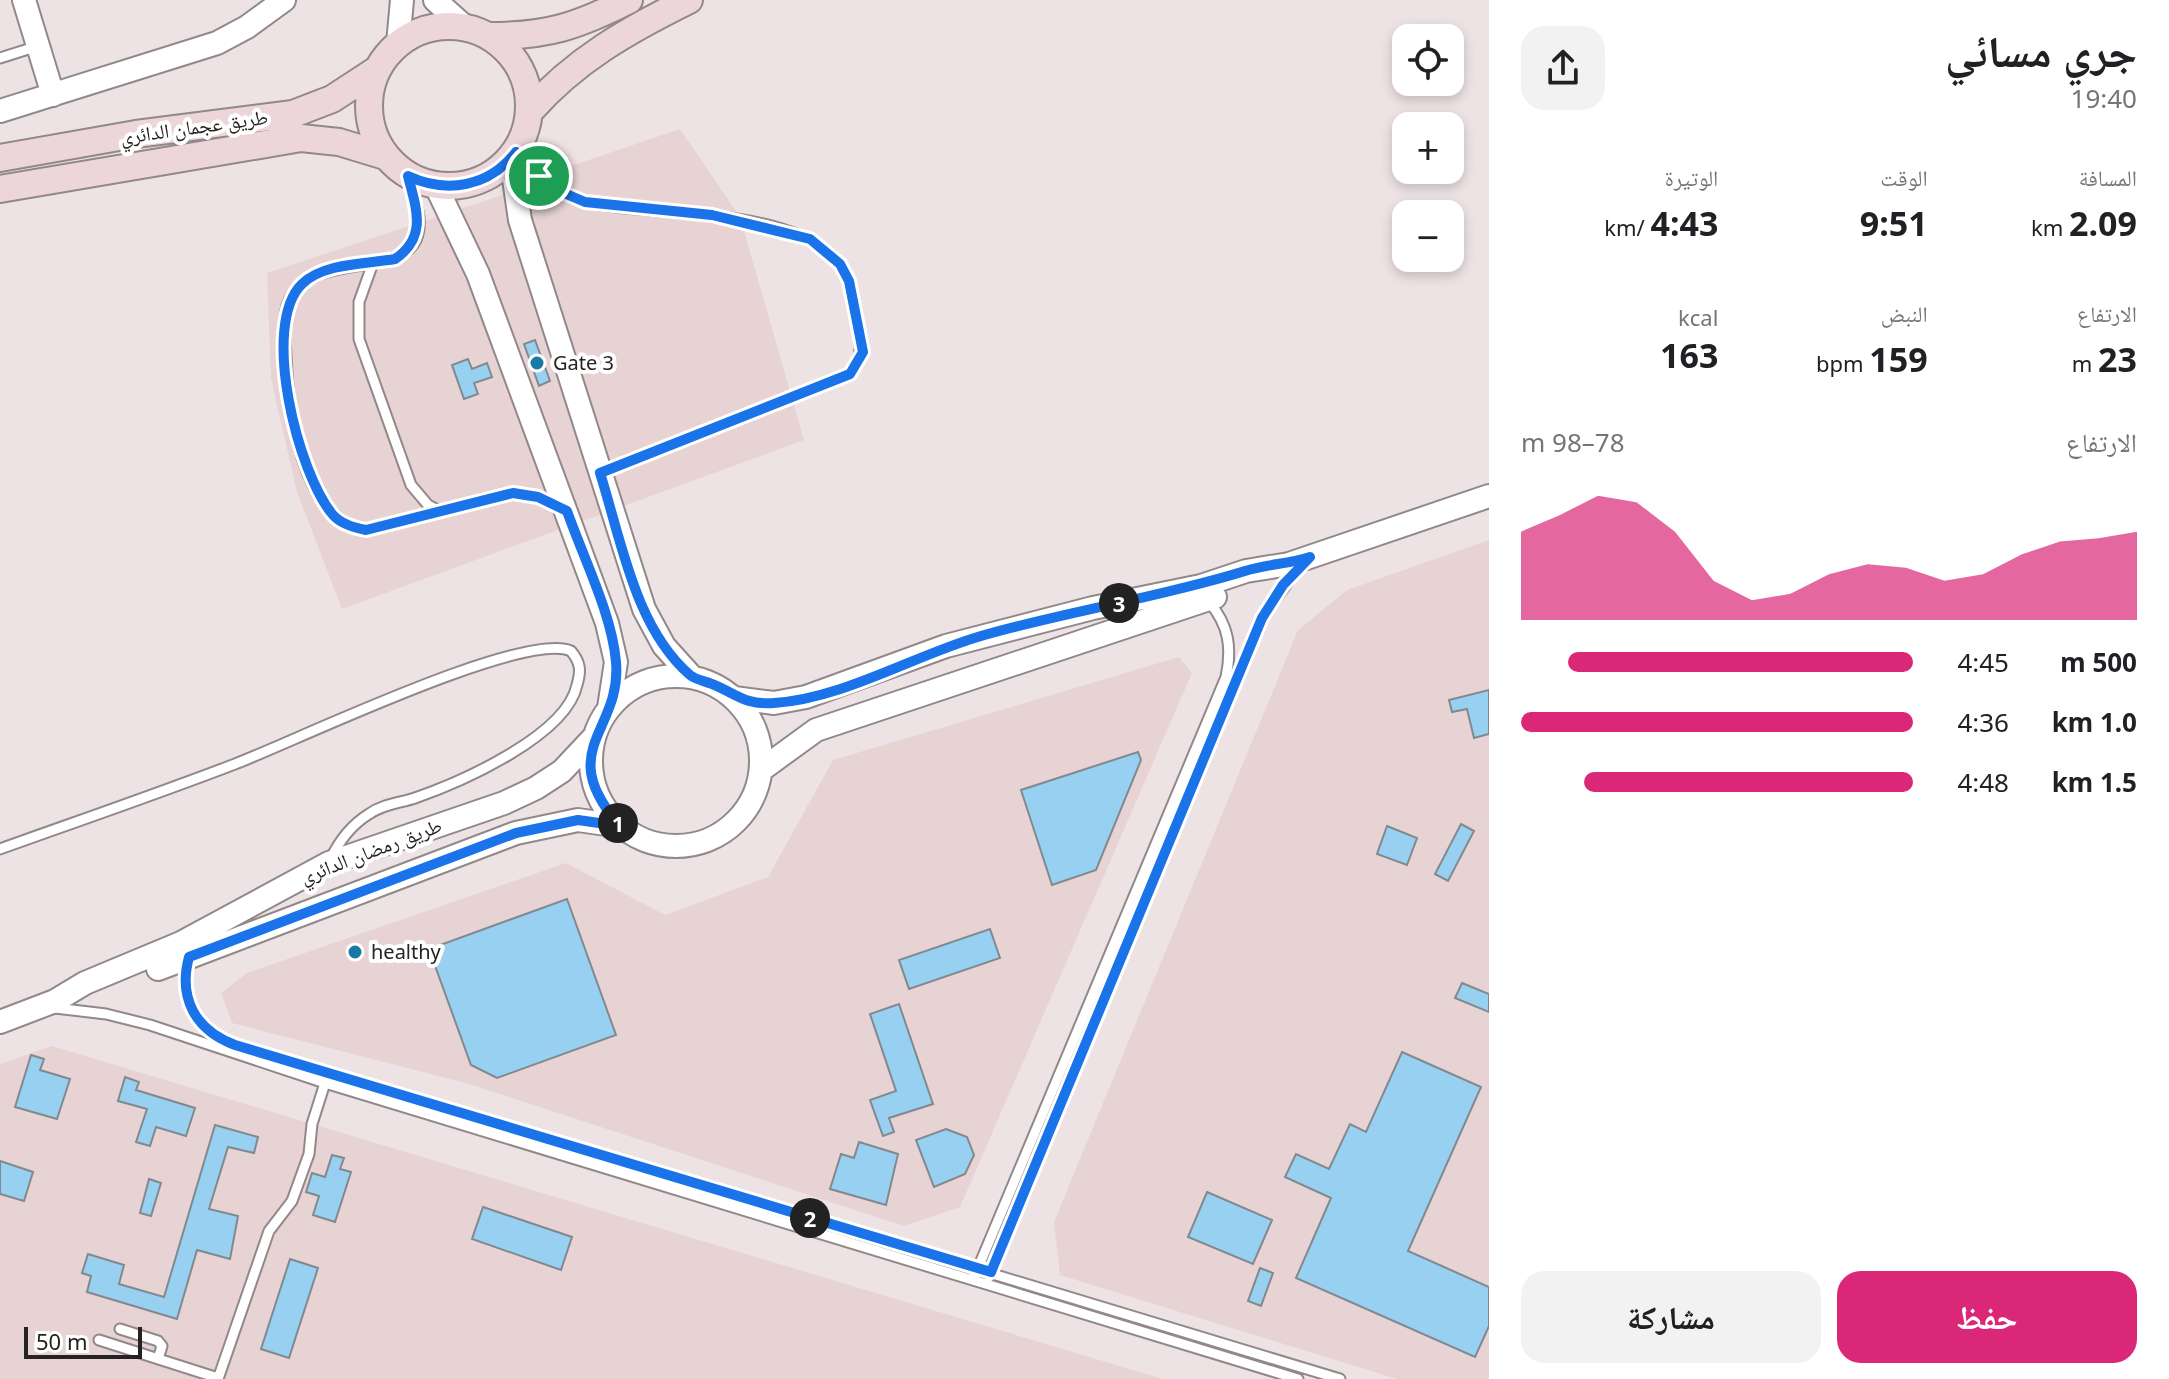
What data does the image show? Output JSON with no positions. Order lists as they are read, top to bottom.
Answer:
{
  "streets": {
    "main road": ["طريق عجمان الدائري"],
    "street": ["طريق رمضان الدائري"]
  },
  "places": ["Gate 3", "healthy"],
  "scale_bar": "50 m",
  "page": {
    "heading": ["جري مسائي", "19:40"],
    "map_buttons": ["+", "−"],
    "stats": [
      ["المسافة", "2.09 km"],
      ["الوقت", "9:51"],
      ["الوتيرة", "4:43 /km"],
      ["الارتفاع", "23 m"],
      ["النبض", "159 bpm"],
      ["kcal", "163"]
    ],
    "chart": ["الارتفاع", "78–98 m"],
    "pins": ["3", "1", "2"],
    "list": [
      {
        "name": "500 m",
        "note": "4:45"
      },
      {
        "name": "1.0 km",
        "note": "4:36"
      },
      {
        "name": "1.5 km",
        "note": "4:48"
      }
    ],
    "buttons": ["حفظ", "مشاركة"],
    "scale": "50 m"
  }
}
